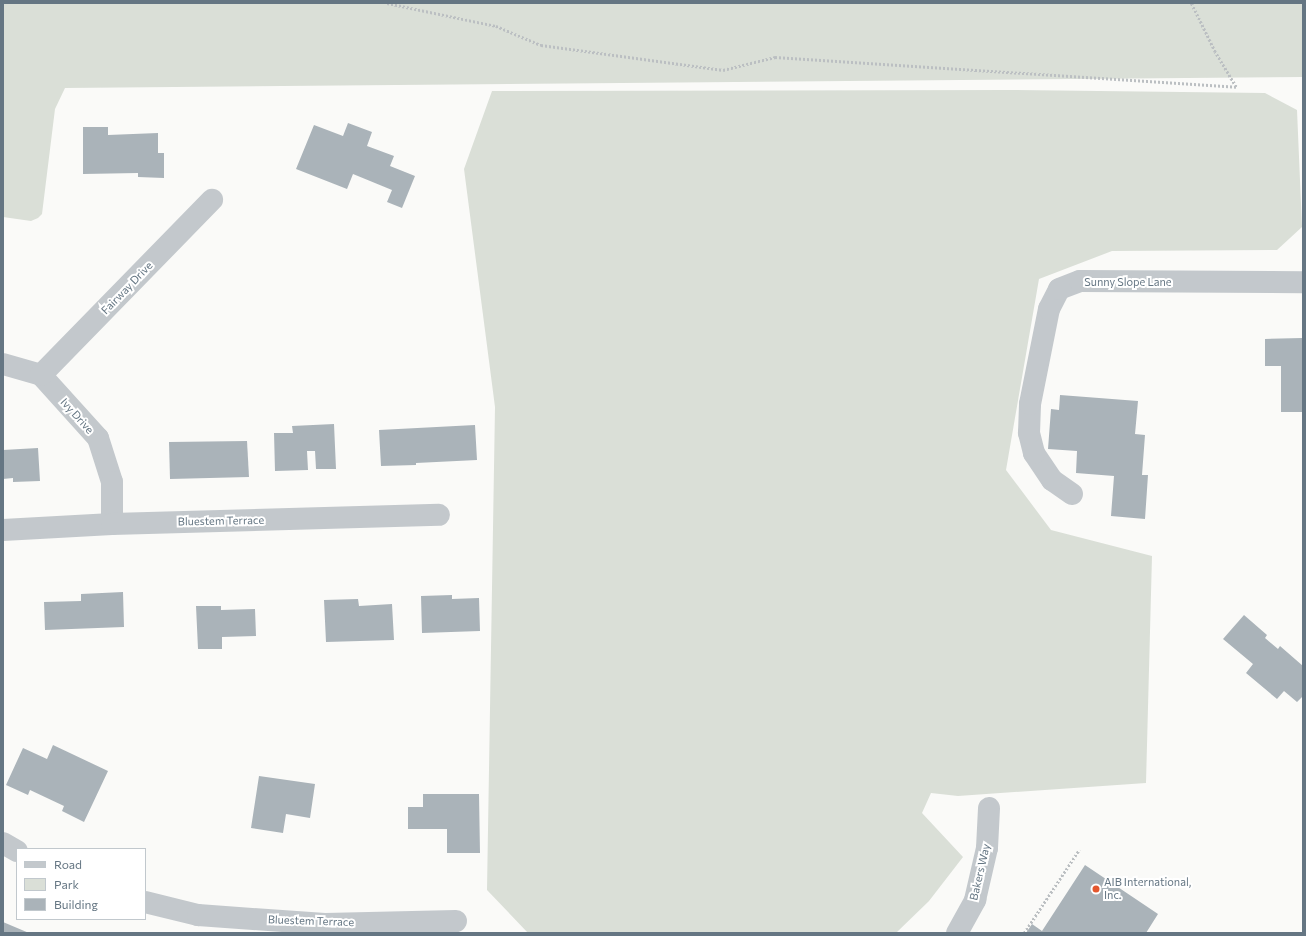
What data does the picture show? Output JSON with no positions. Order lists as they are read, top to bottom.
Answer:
{
  "streets": {
    "street": [
      "Sunny Slope Lane",
      "Fairway Drive",
      "Ivy Drive",
      "Bluestem Terrace",
      "Bakers Way"
    ]
  },
  "crossings": [
    ["Fairway Drive", "Ivy Drive"],
    ["Ivy Drive", "Bluestem Terrace"]
  ],
  "places": ["AIB International, Inc."],
  "legend": ["Road", "Park", "Building"]
}
